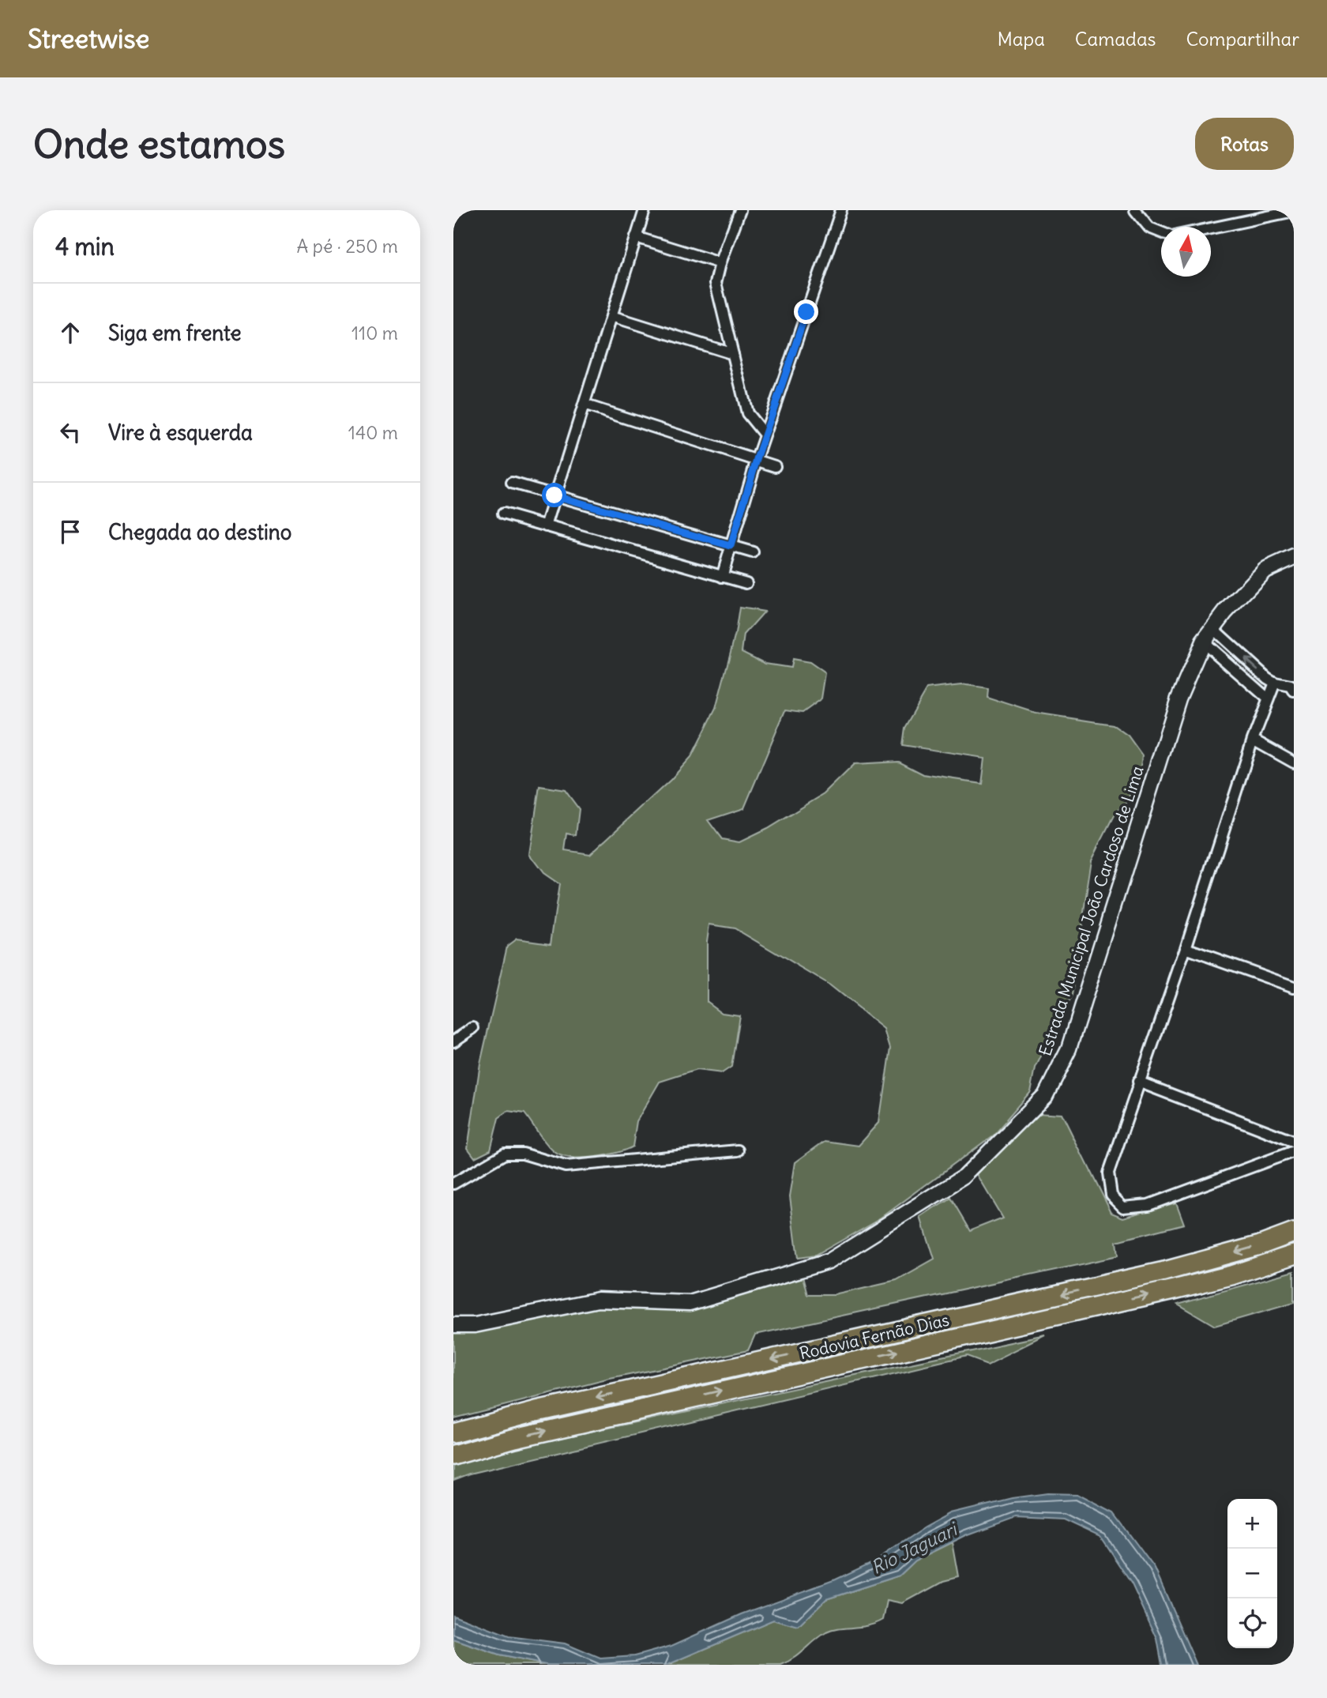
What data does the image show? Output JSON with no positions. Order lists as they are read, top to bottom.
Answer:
{
  "streets": {
    "highway": ["Rodovia Fernão Dias"],
    "street": ["Estrada Municipal João Cardoso de Lima"]
  },
  "water": ["Rio Jaguari"],
  "north": "top",
  "page": {
    "header": "Streetwise",
    "nav": ["Mapa", "Camadas", "Compartilhar"],
    "buttons": "Rotas",
    "title": "Onde estamos",
    "heading": ["4 min", "A pé · 250 m"],
    "list": [
      ["Siga em frente", "110 m"],
      ["Vire à esquerda", "140 m"],
      "Chegada ao destino"
    ],
    "map_buttons": ["+", "−"]
  }
}
